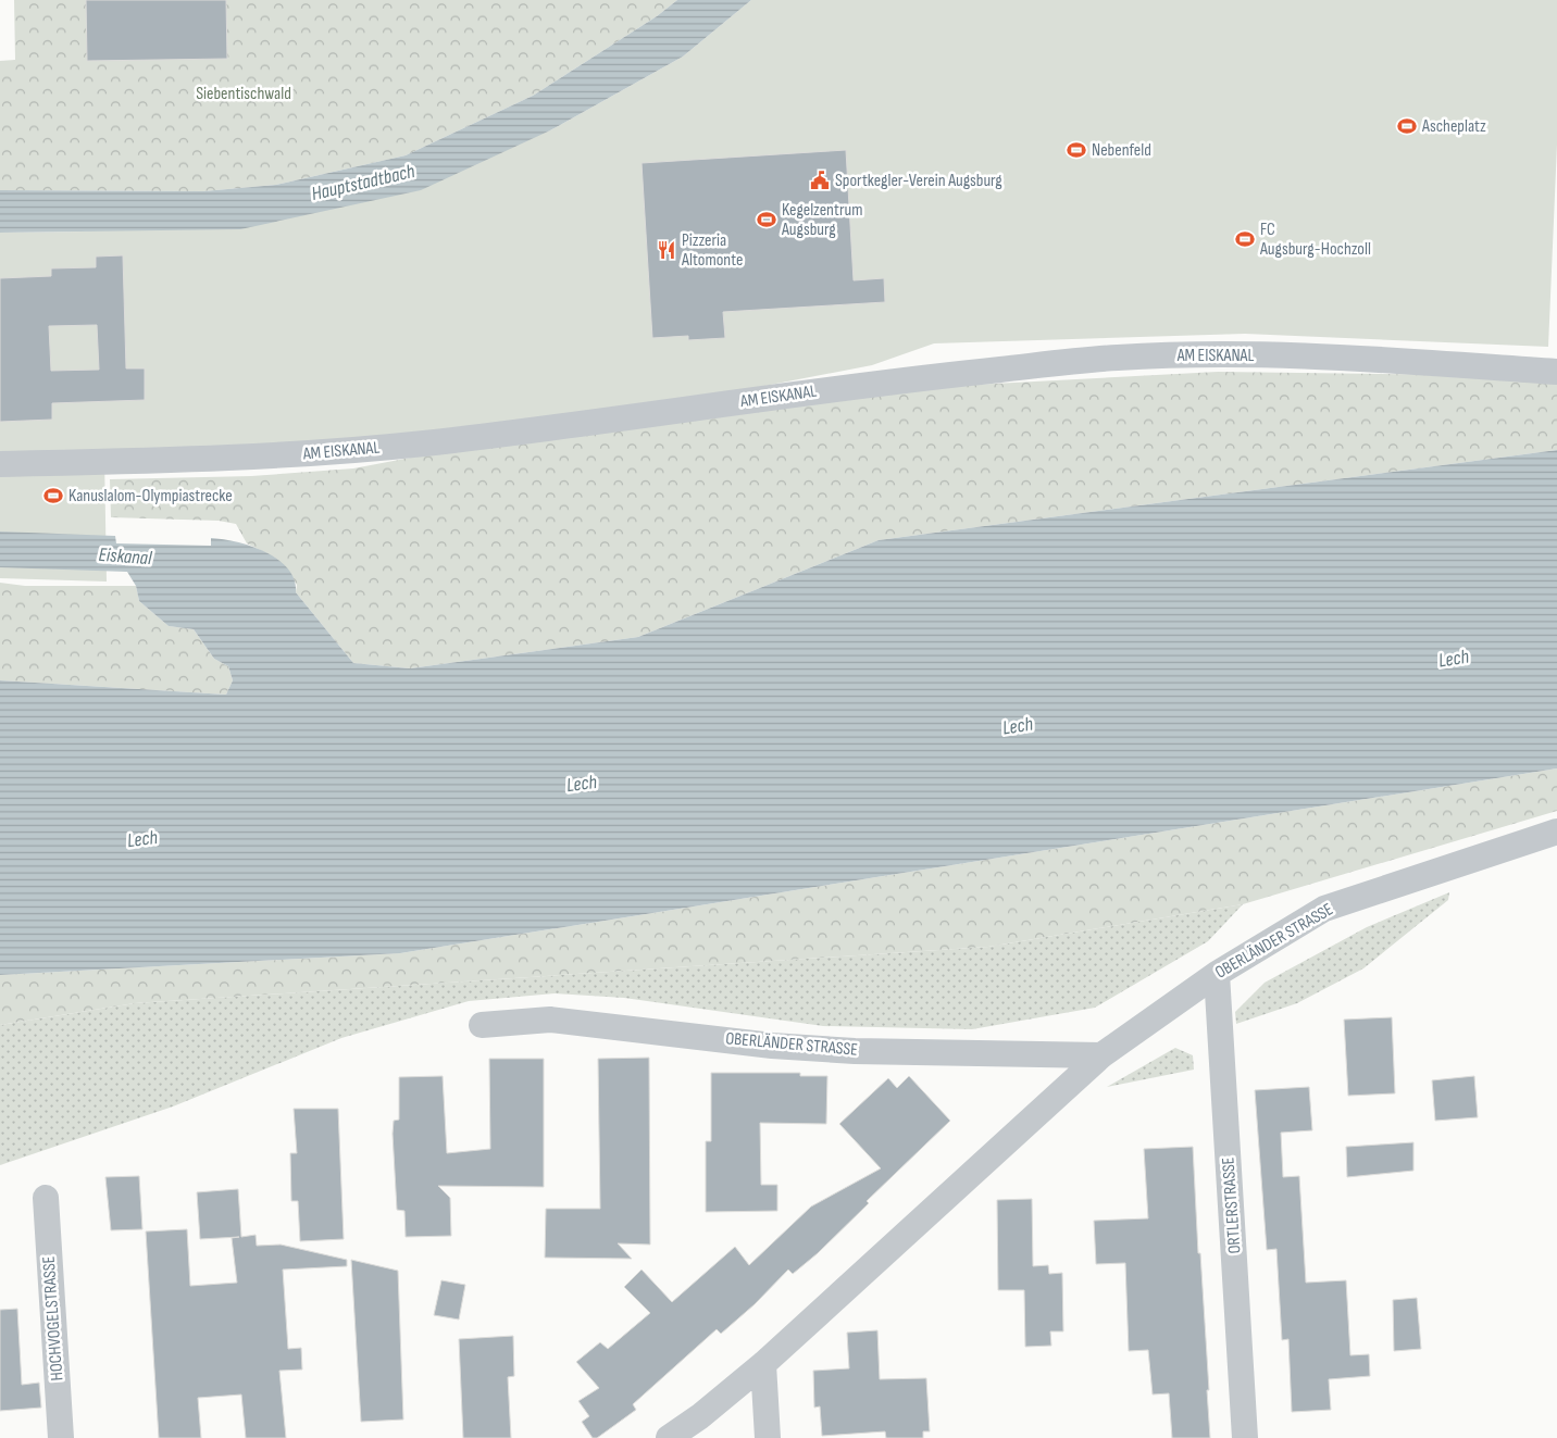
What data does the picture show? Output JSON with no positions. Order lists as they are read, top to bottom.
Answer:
{
  "streets": {
    "street": [
      "AM EISKANAL",
      "OBERLÄNDER STRASSE",
      "ORTLERSTRASSE",
      "HOCHVOGELSTRASSE"
    ]
  },
  "crossings": [
    ["OBERLÄNDER STRASSE", "ORTLERSTRASSE"]
  ],
  "water": ["Hauptstadtbach", "Eiskanal", "Lech"],
  "parks": ["Siebentischwald"],
  "places": {
    "sports": [
      "Ascheplatz",
      "Nebenfeld",
      "Kegelzentrum Augsburg",
      "FC Augsburg-Hochzoll",
      "Kanuslalom-Olympiastrecke"
    ],
    "public building": ["Sportkegler-Verein Augsburg"],
    "restaurant": ["Pizzeria Altomonte"]
  }
}
